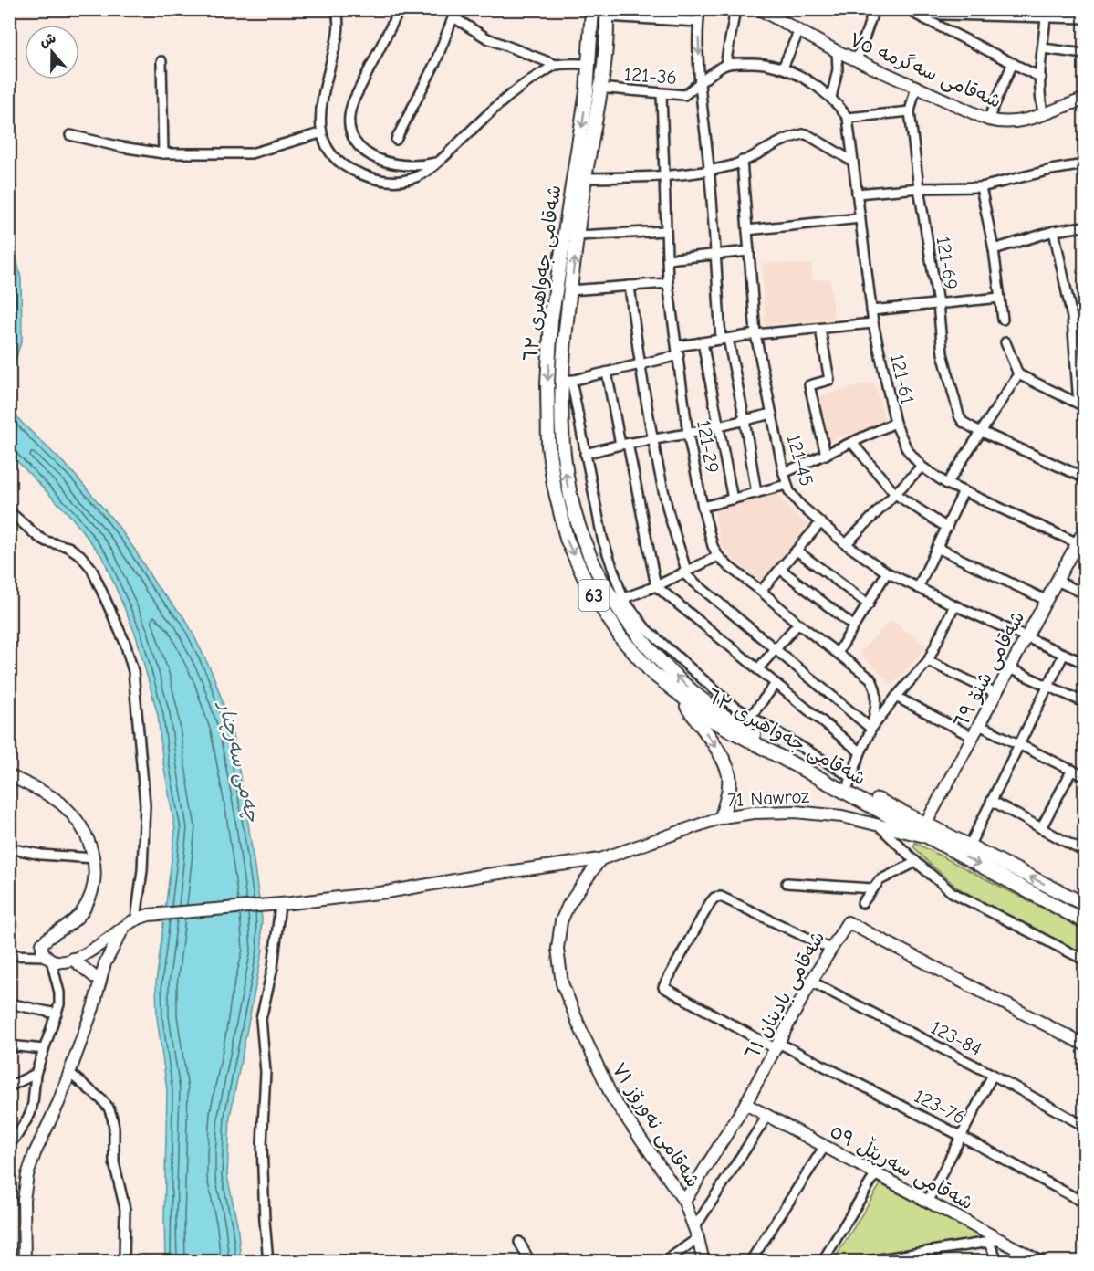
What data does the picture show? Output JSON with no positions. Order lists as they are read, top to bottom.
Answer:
{
  "streets": {
    "main road": ["شەقامی جەواهیری ٦٣", "63"],
    "street": [
      "شەقامی سەگرمە ٧٥",
      "121-36",
      "121-69",
      "121-61",
      "121-29",
      "121-45",
      "شەقامی شنۆ ٦٩",
      "71 Nawroz",
      "شەقامی بادینان ٦١",
      "123-84",
      "123-76",
      "شەقامی نەورۆز ٧١",
      "شەقامی سەرپێڵ ٥٩"
    ]
  },
  "crossings": [
    ["شەقامی سەگرمە ٧٥", "121-69"],
    ["121-36", "شەقامی جەواهیری ٦٣"],
    ["121-36", "121-29"],
    ["شەقامی جەواهیری ٦٣", "شەقامی شنۆ ٦٩"],
    ["شەقامی جەواهیری ٦٣", "71 Nawroz"],
    ["121-61", "شەقامی شنۆ ٦٩"],
    ["121-45", "شەقامی شنۆ ٦٩"],
    ["71 Nawroz", "شەقامی نەورۆز ٧١"],
    ["شەقامی بادینان ٦١", "123-84"],
    ["شەقامی بادینان ٦١", "123-76"],
    ["شەقامی بادینان ٦١", "شەقامی نەورۆز ٧١"],
    ["شەقامی بادینان ٦١", "شەقامی سەرپێڵ ٥٩"]
  ],
  "water": ["چەمی سەرچنار"],
  "north": "top"
}
